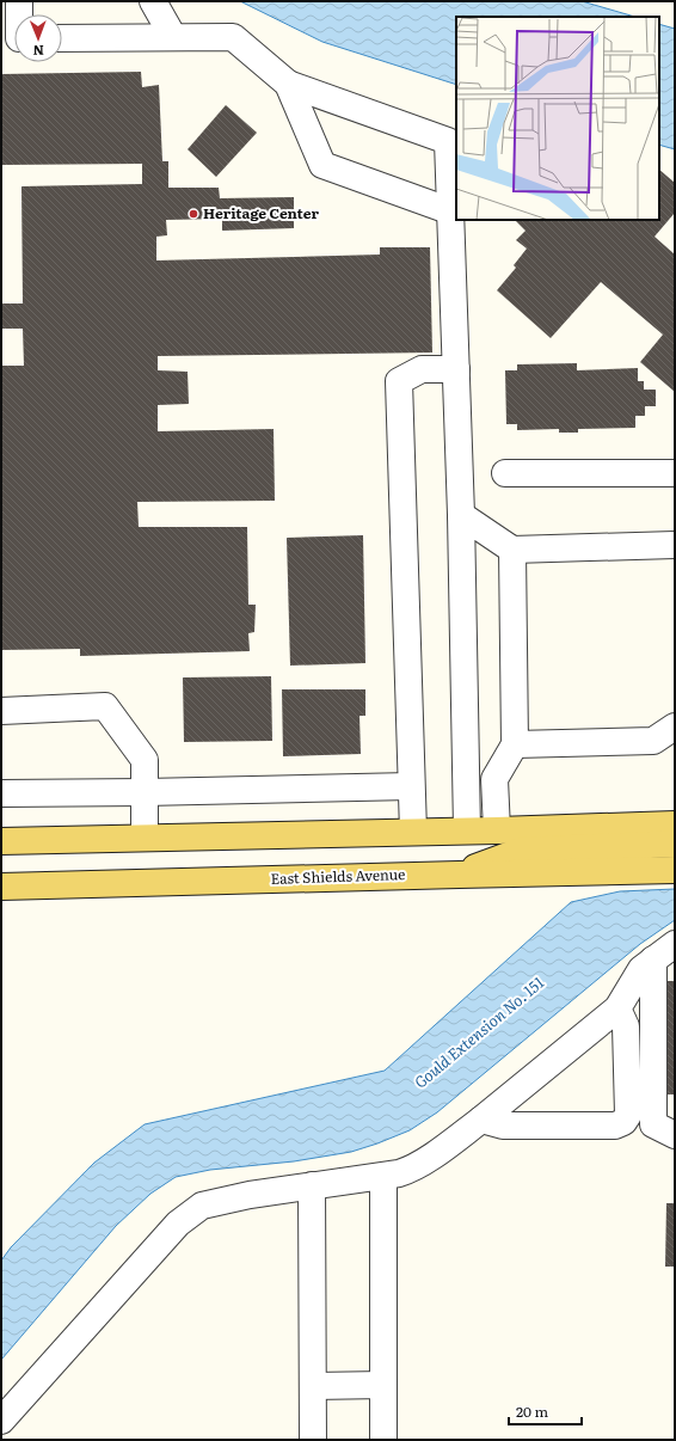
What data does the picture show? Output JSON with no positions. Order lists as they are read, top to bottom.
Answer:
{
  "streets": {
    "main road": ["East Shields Avenue"]
  },
  "water": ["Gould Extension No. 151"],
  "places": ["Heritage Center"],
  "scale_bar": "20 m",
  "north": "bottom"
}
